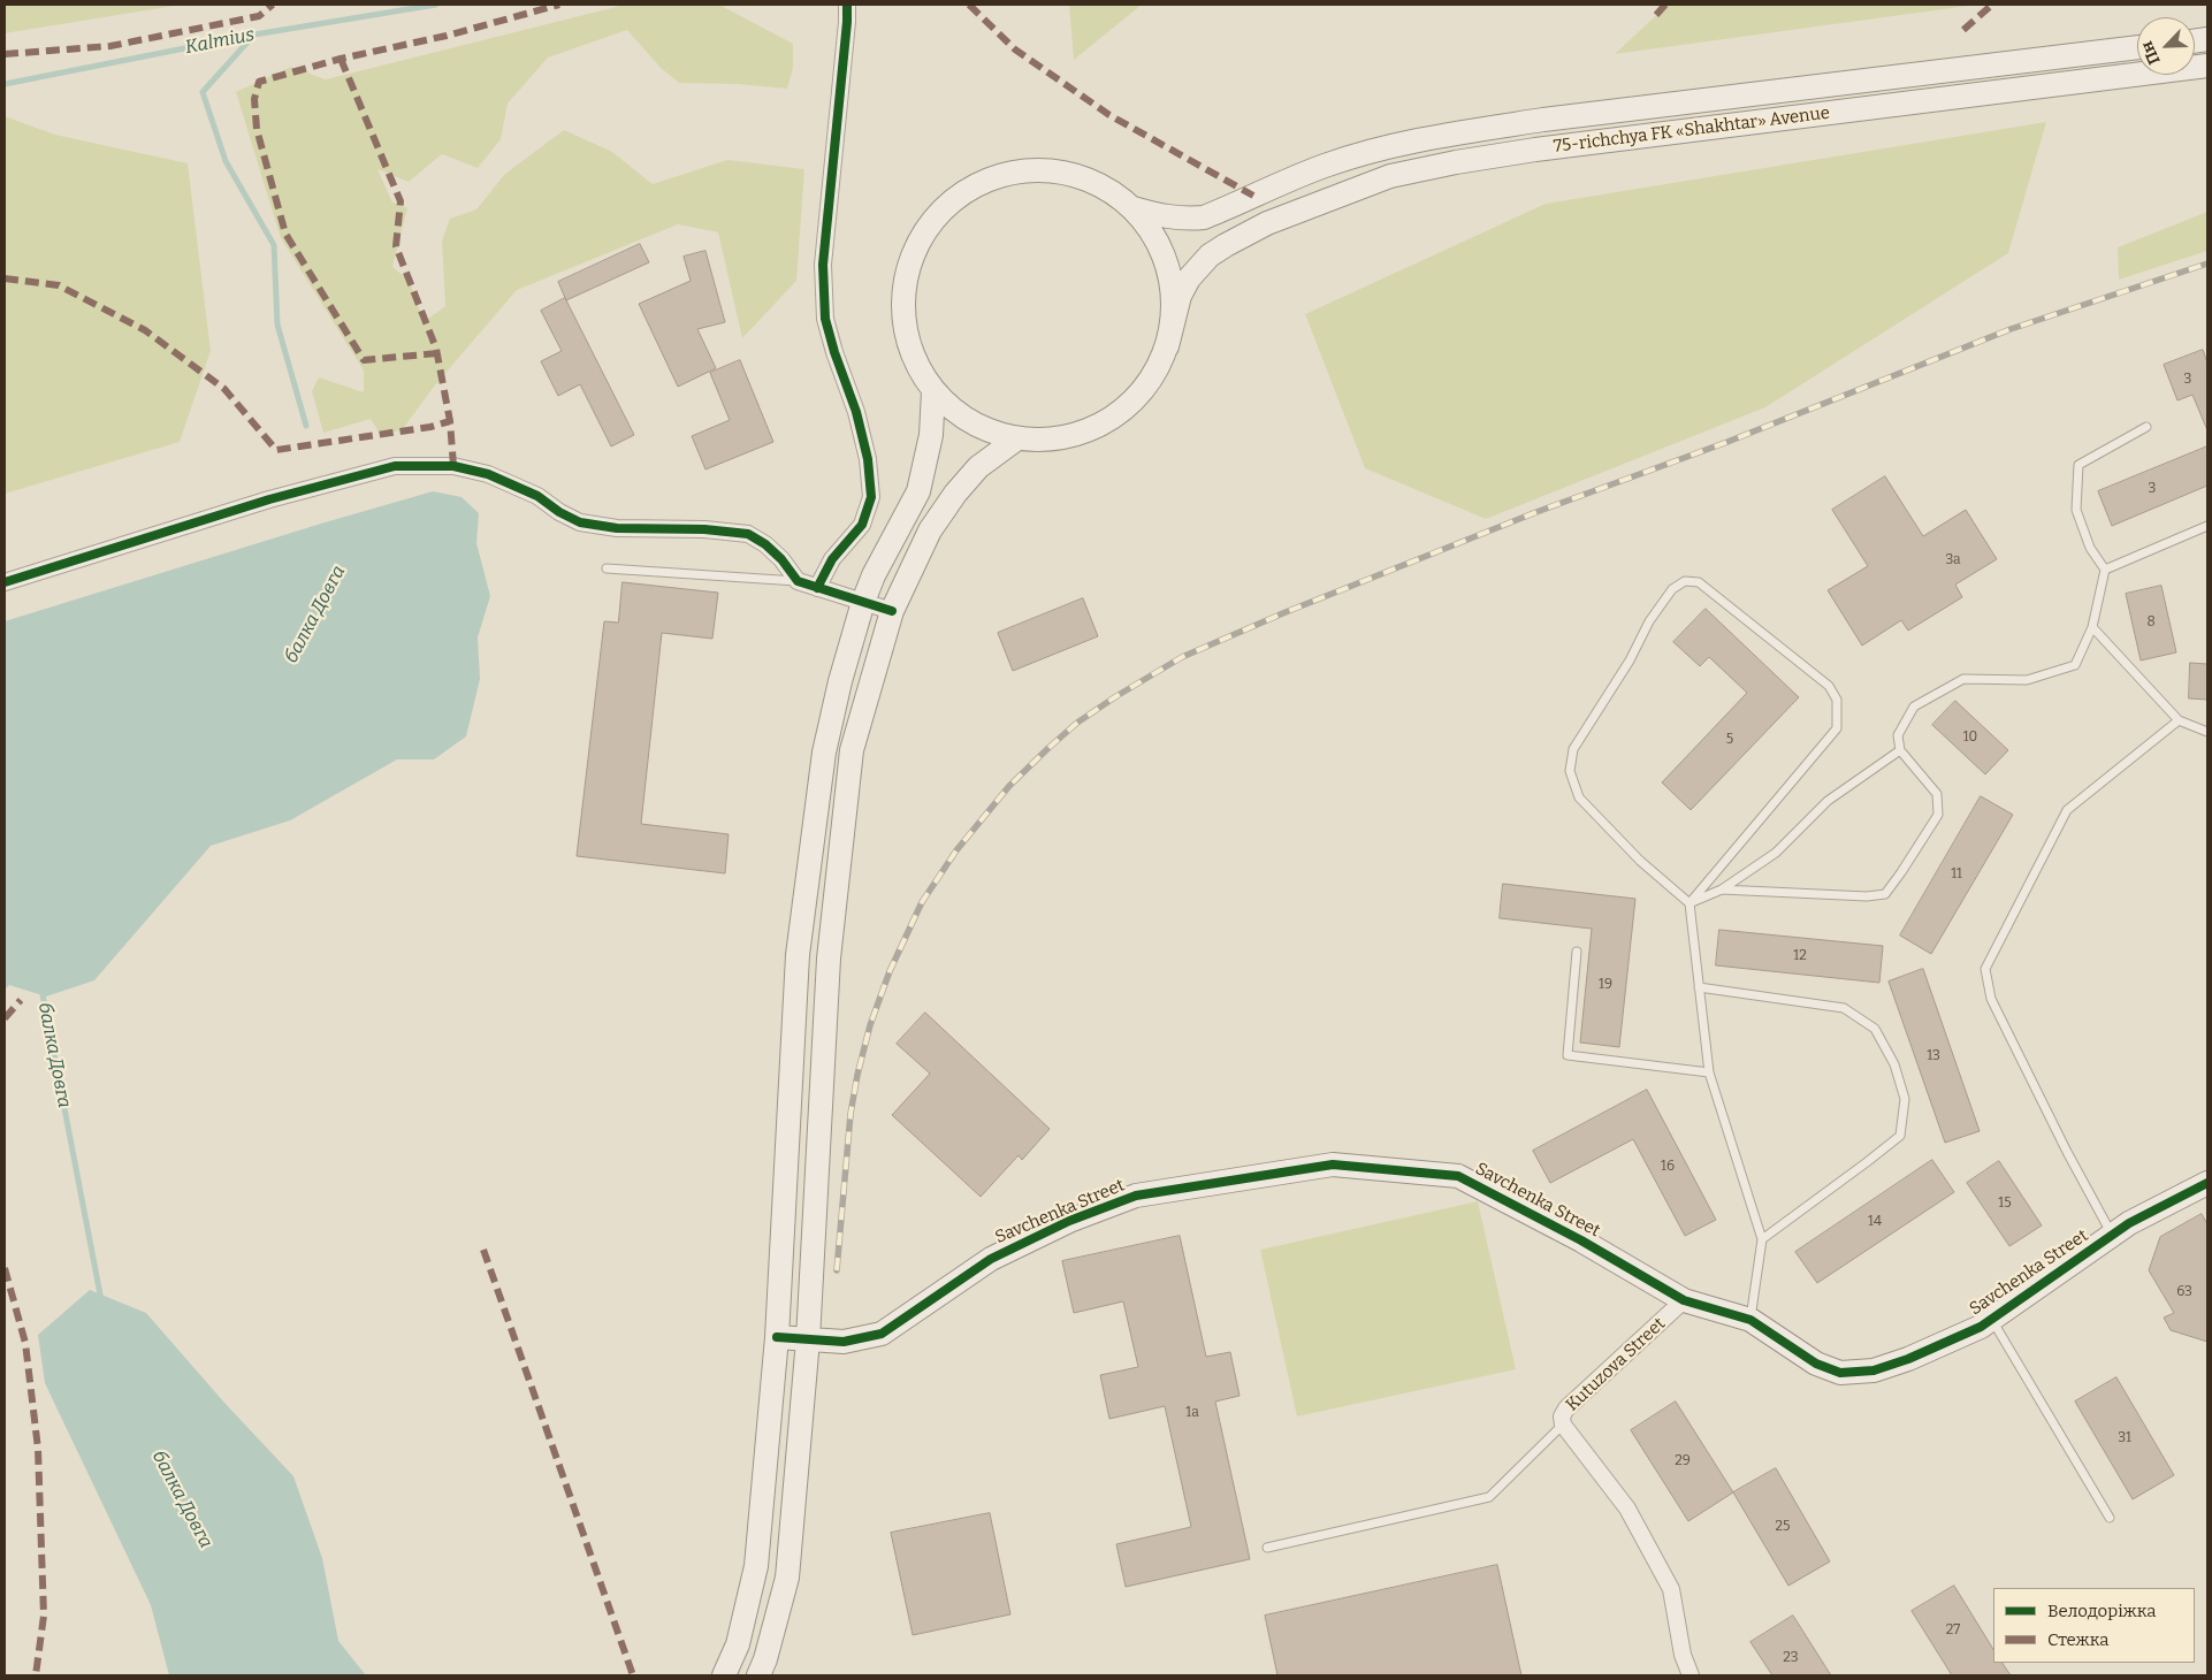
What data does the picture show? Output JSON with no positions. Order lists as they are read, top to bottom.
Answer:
{
  "streets": {
    "main road": ["75-richchya FK «Shakhtar» Avenue", "Savchenka Street"],
    "street": ["Kutuzova Street"]
  },
  "crossings": [
    ["Savchenka Street", "Kutuzova Street"]
  ],
  "water": ["Kalmius", "балка Довга"],
  "house_numbers": [
    "3",
    "3",
    "3а",
    "8",
    "10",
    "5",
    "11",
    "12",
    "19",
    "13",
    "16",
    "15",
    "14",
    "63",
    "1а",
    "31",
    "29",
    "25",
    "27",
    "23"
  ],
  "legend": ["Велодоріжка", "Стежка"],
  "north": "bottom left"
}
